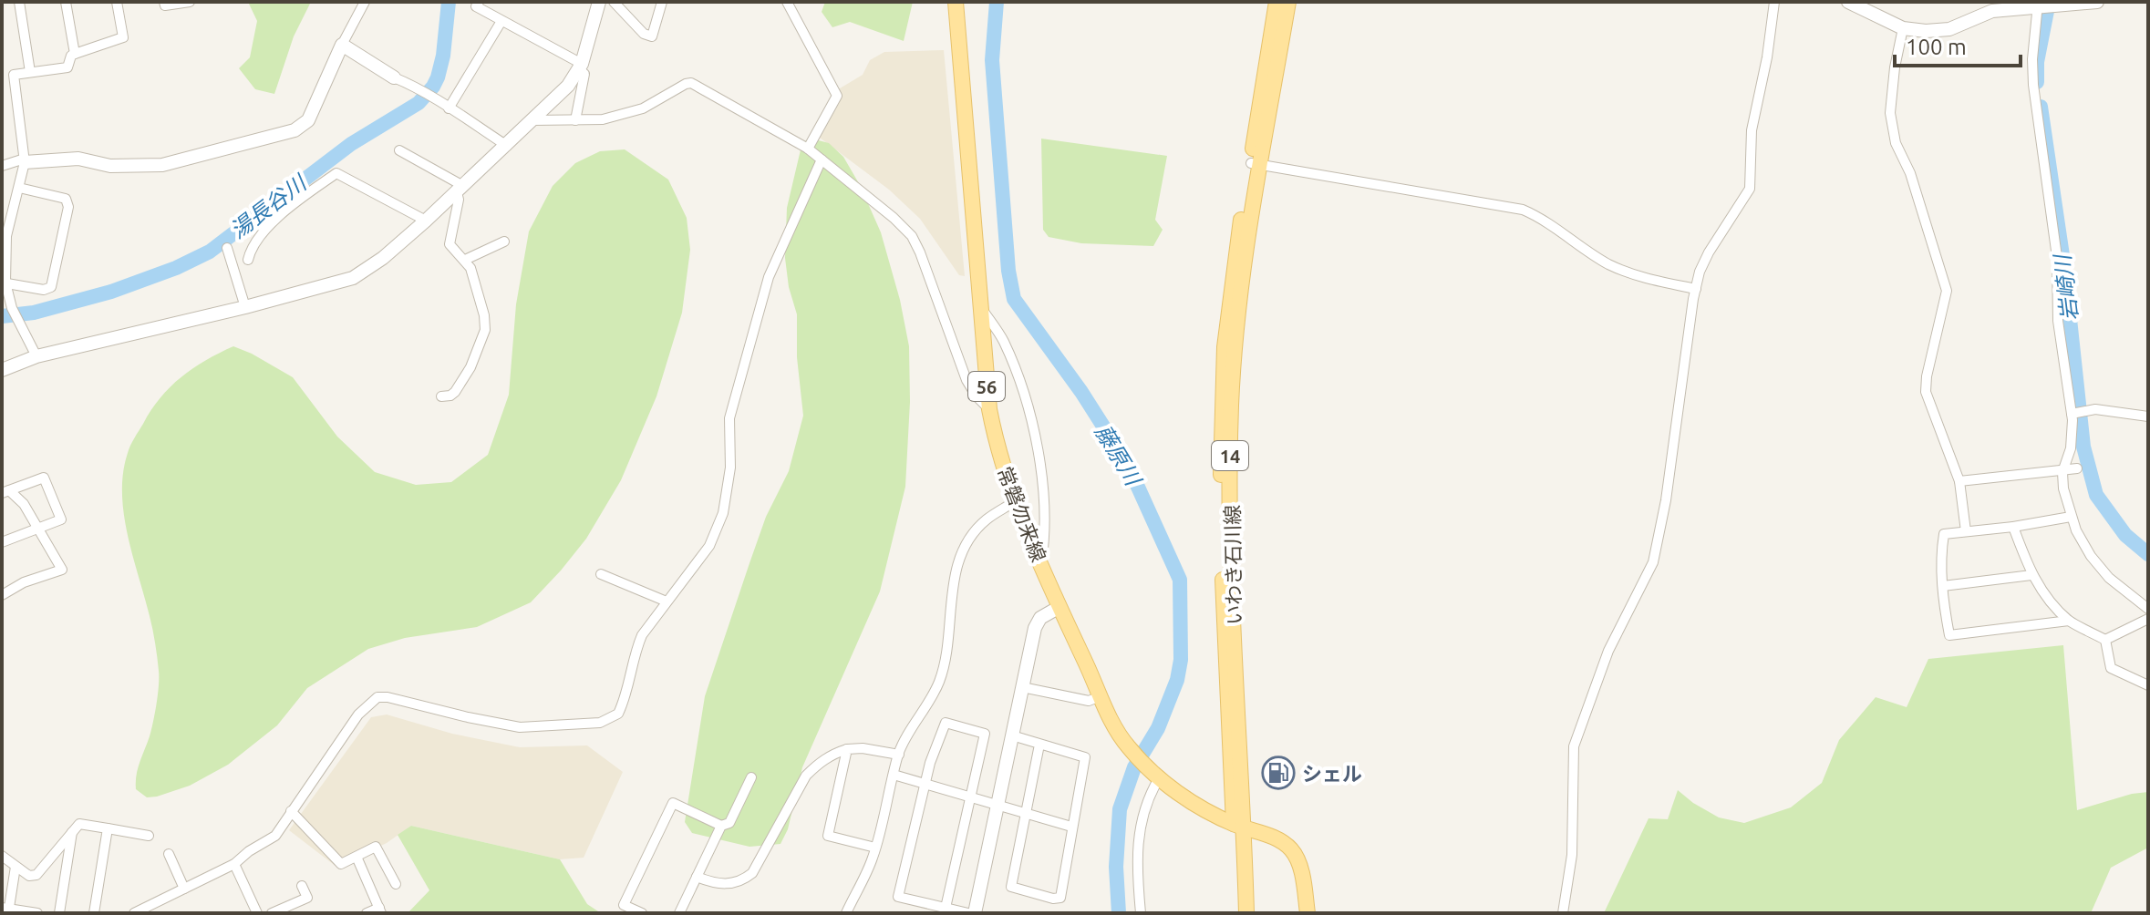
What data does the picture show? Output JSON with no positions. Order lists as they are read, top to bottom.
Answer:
{
  "streets": {
    "main road": [
      "56",
      "14",
      "常磐勿来線",
      "いわき石川線"
    ]
  },
  "crossings": [
    ["常磐勿来線", "いわき石川線"]
  ],
  "water": ["湯長谷川", "岩崎川", "藤原川"],
  "places": {
    "fuel station": ["シェル"]
  },
  "scale_bar": "100 m"
}
